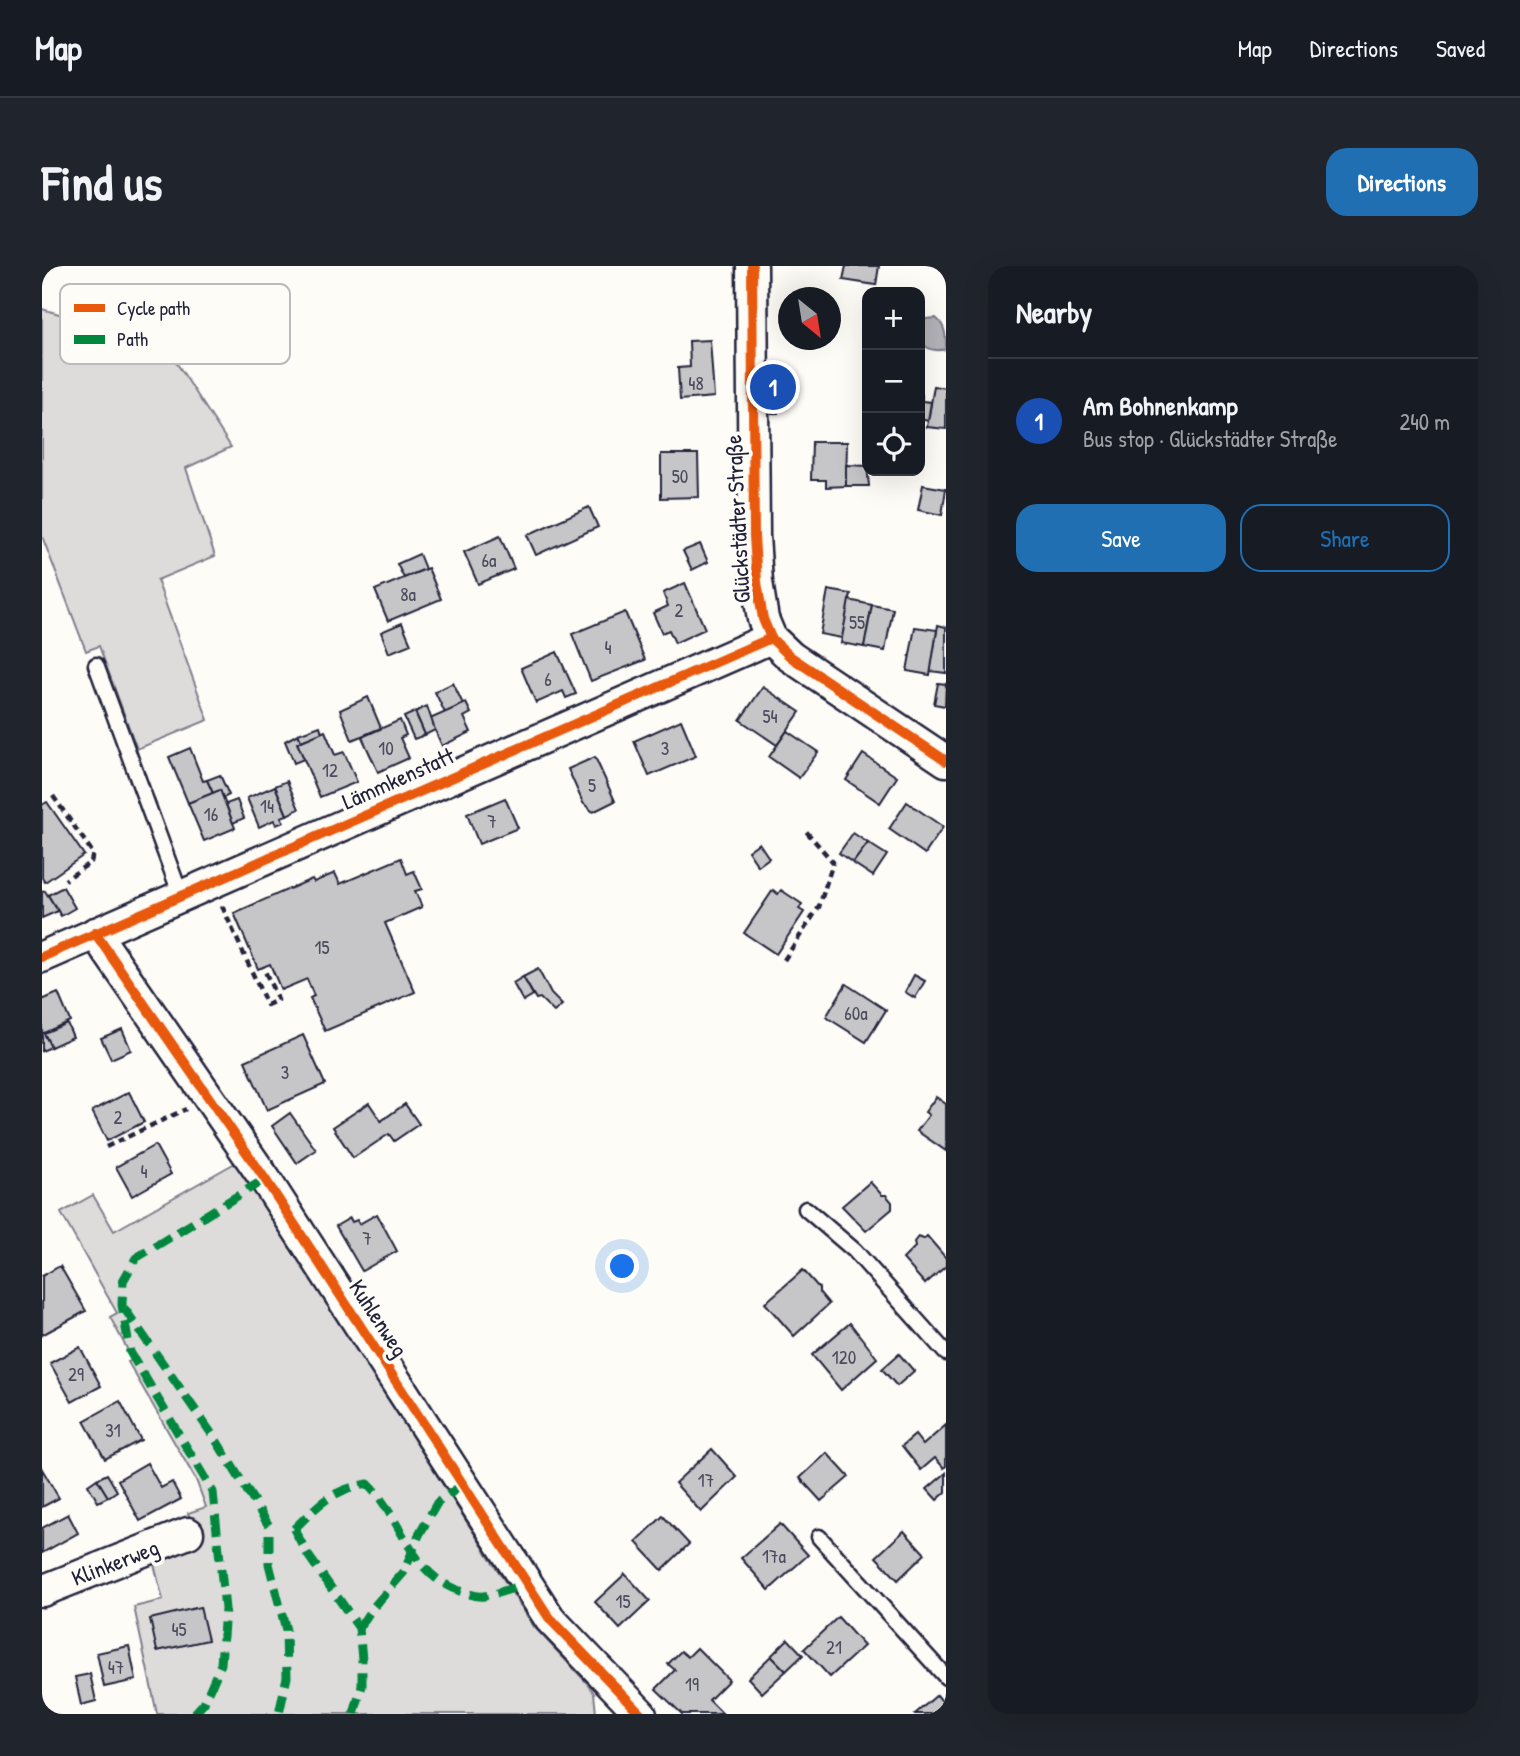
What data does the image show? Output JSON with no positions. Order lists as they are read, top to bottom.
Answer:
{
  "streets": {
    "street": [
      "Glückstädter Straße",
      "Lämmkenstatt",
      "Kuhlenweg",
      "Klinkerweg"
    ]
  },
  "crossings": [
    ["Glückstädter Straße", "Lämmkenstatt"],
    ["Lämmkenstatt", "Kuhlenweg"]
  ],
  "house_numbers": [
    "48",
    "50",
    "6a",
    "8a",
    "2",
    "55",
    "4",
    "6",
    "54",
    "10",
    "3",
    "12",
    "5",
    "14",
    "16",
    "7",
    "15",
    "60a",
    "3",
    "2",
    "4",
    "7",
    "120",
    "29",
    "31",
    "17",
    "17a",
    "15",
    "45",
    "21",
    "47",
    "19"
  ],
  "legend": ["Cycle path", "Path"],
  "north": "bottom right",
  "page": {
    "header": "Map",
    "nav": ["Map", "Directions", "Saved"],
    "buttons": [
      "Directions",
      ["Save", "Share"]
    ],
    "title": "Find us",
    "heading": "Nearby",
    "map_buttons": ["+", "−"],
    "list": [
      {
        "mark": "1",
        "name": "Am Bohnenkamp",
        "note": "Bus stop · Glückstädter Straße",
        "value": "240 m"
      }
    ],
    "pins": "1"
  }
}
